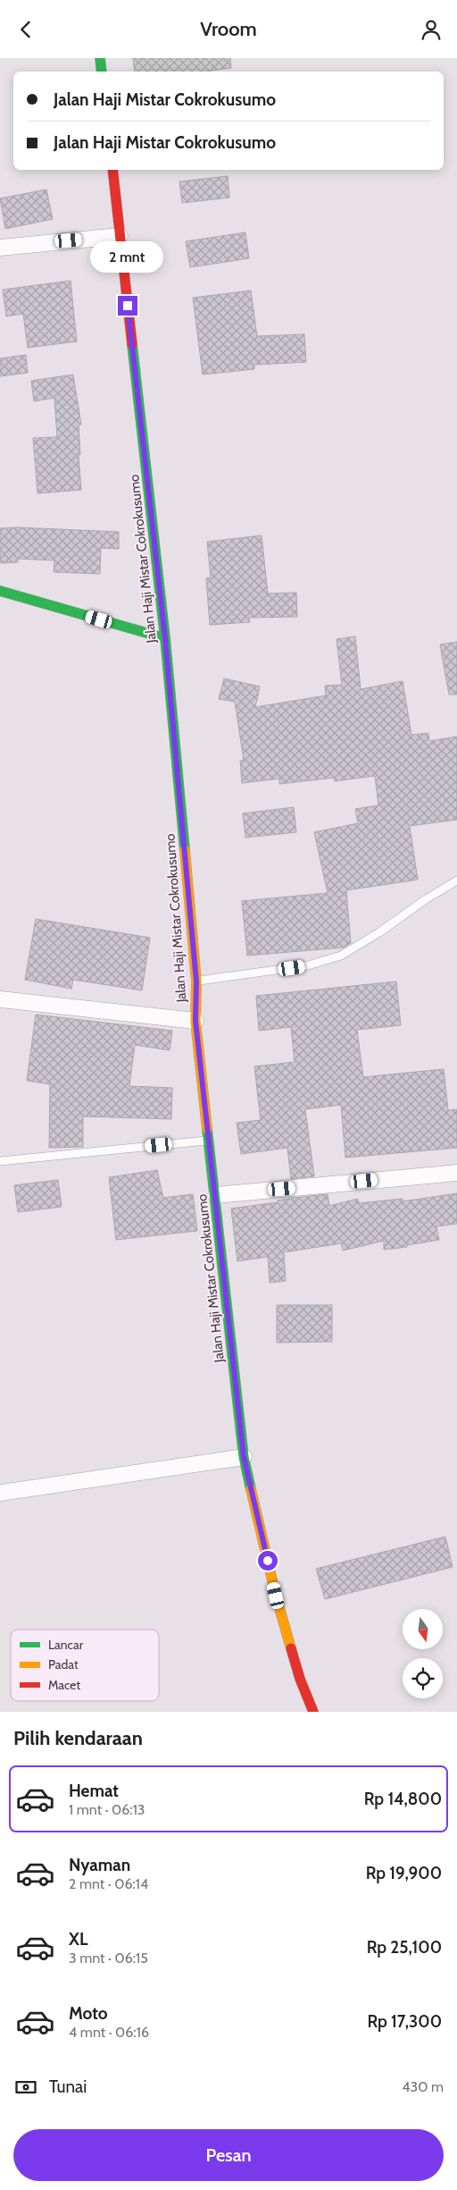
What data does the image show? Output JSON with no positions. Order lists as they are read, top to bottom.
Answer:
{
  "streets": {
    "main road": ["Jalan Haji Mistar Cokrokusumo"]
  },
  "legend": ["Lancar", "Padat", "Macet"],
  "north": "bottom",
  "page": {
    "header": "Vroom",
    "banner": ["Jalan Haji Mistar Cokrokusumo", "Jalan Haji Mistar Cokrokusumo"],
    "bubble": "2 mnt",
    "heading": "Pilih kendaraan",
    "list": [
      {
        "name": "Hemat",
        "note": "1 mnt · 06:13",
        "value": "Rp 14,800"
      },
      {
        "name": "Nyaman",
        "note": "2 mnt · 06:14",
        "value": "Rp 19,900"
      },
      {
        "name": "XL",
        "note": "3 mnt · 06:15",
        "value": "Rp 25,100"
      },
      {
        "name": "Moto",
        "note": "4 mnt · 06:16",
        "value": "Rp 17,300"
      }
    ],
    "pay": ["Tunai", "430 m"],
    "buttons": "Pesan"
  }
}
